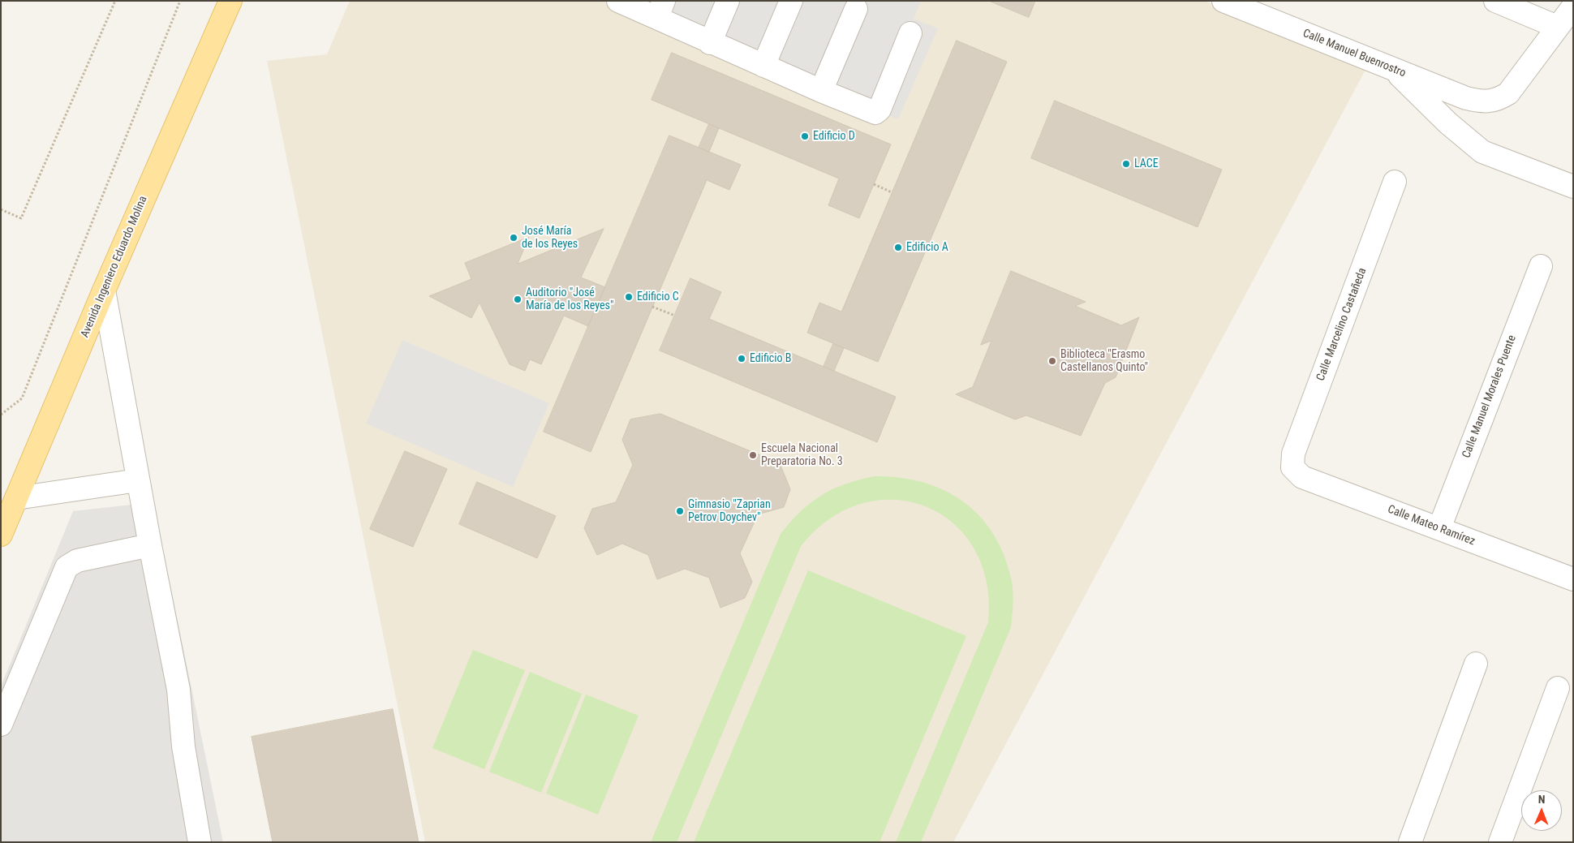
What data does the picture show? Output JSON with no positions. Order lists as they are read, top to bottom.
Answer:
{
  "streets": {
    "main road": ["Avenida Ingeniero Eduardo Molina"],
    "street": [
      "Calle Manuel Buenrostro",
      "Calle Marcelino Castañeda",
      "Calle Manuel Morales Puente",
      "Calle Mateo Ramírez"
    ]
  },
  "crossings": [
    ["Calle Marcelino Castañeda", "Calle Mateo Ramírez"],
    ["Calle Manuel Morales Puente", "Calle Mateo Ramírez"]
  ],
  "places": [
    "Edificio D",
    "LACE",
    "José María de los Reyes",
    "Edificio A",
    "Edificio C",
    "Auditorio \"José María de los Reyes\"",
    "Edificio B",
    "Biblioteca \"Erasmo Castellanos Quinto\"",
    "Escuela Nacional Preparatoria No. 3",
    "Gimnasio \"Zaprian Petrov Doychev\""
  ],
  "north": "top"
}
